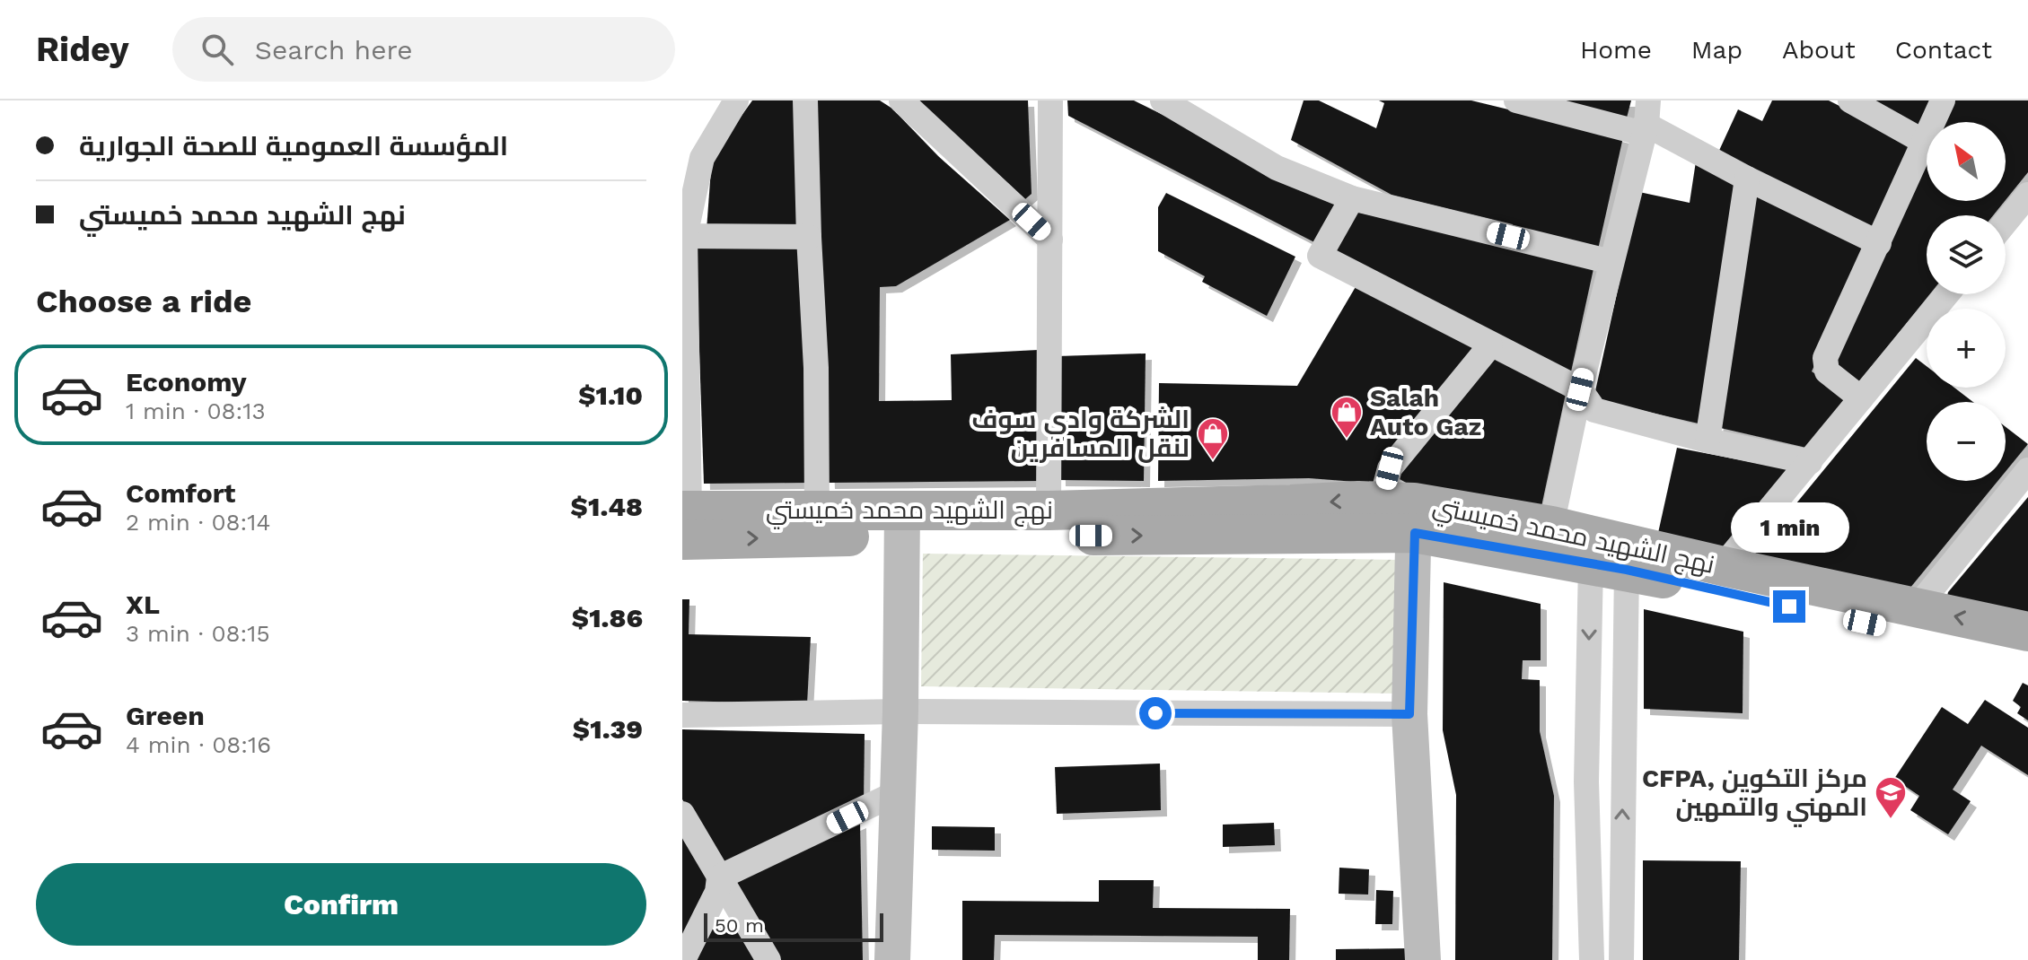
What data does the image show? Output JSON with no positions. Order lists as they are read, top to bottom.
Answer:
{
  "streets": {
    "main road": ["نهج الشهيد محمد خميستي"]
  },
  "places": {
    "shop": ["Salah Auto Gaz", "الشركة وادي سوف لنقل المسافرين"],
    "school or university": ["CFPA, مركز التكوين المهني والتمهين"]
  },
  "scale_bar": "50 m",
  "north": "top left",
  "page": {
    "header": "Ridey",
    "search": "Search here",
    "nav": [
      "Home",
      "Map",
      "About",
      "Contact"
    ],
    "banner": ["المؤسسة العمومية للصحة الجوارية", "نهج الشهيد محمد خميستي"],
    "map_buttons": ["+", "−"],
    "heading": "Choose a ride",
    "list": [
      {
        "name": "Economy",
        "note": "1 min · 08:13",
        "value": "$1.10"
      },
      {
        "name": "Comfort",
        "note": "2 min · 08:14",
        "value": "$1.48"
      },
      {
        "name": "XL",
        "note": "3 min · 08:15",
        "value": "$1.86"
      },
      {
        "name": "Green",
        "note": "4 min · 08:16",
        "value": "$1.39"
      }
    ],
    "bubble": "1 min",
    "buttons": "Confirm",
    "scale": "50 m"
  }
}
